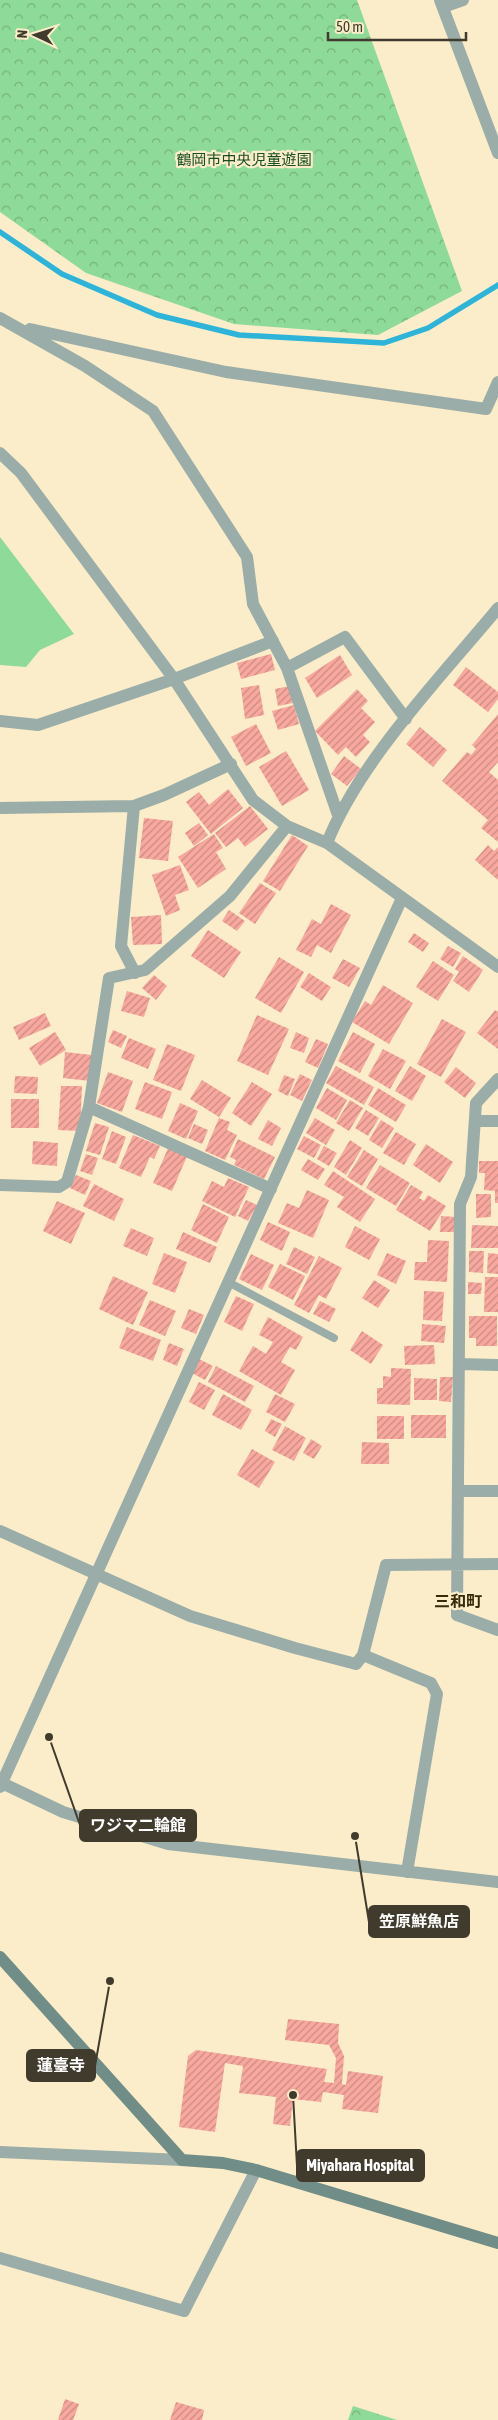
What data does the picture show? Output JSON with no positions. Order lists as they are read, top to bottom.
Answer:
{
  "districts": ["三和町"],
  "parks": ["鶴岡市中央児童遊園"],
  "places": [
    "ワジマ二輪館",
    "笠原鮮魚店",
    "蓮臺寺",
    "Miyahara Hospital"
  ],
  "scale_bar": "50 m",
  "north": "left"
}
